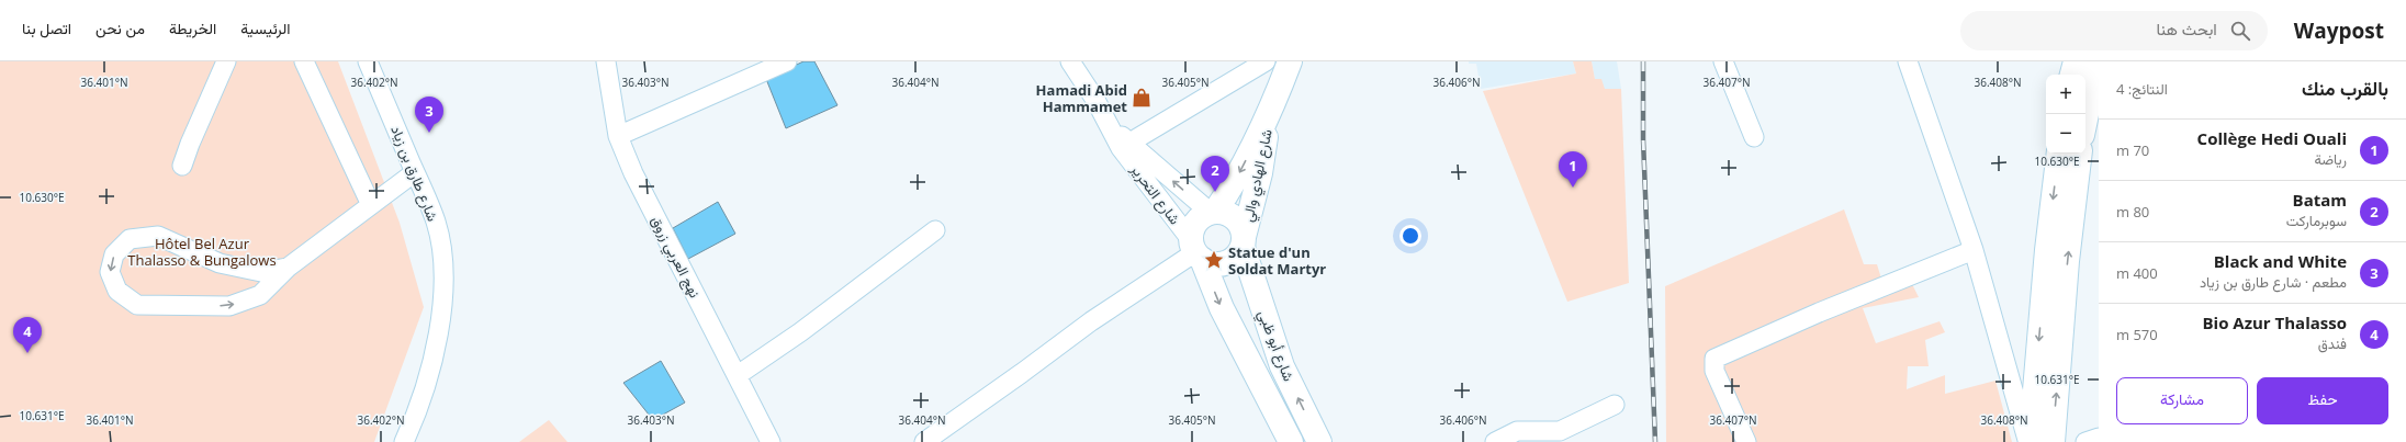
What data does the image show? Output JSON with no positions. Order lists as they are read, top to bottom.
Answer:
{
  "streets": {
    "main road": ["شارع الهادي والي", "شارع أبو ظبي"],
    "street": ["شارع طارق بن زياد", "شارع التحرير", "نهج العربي زروق"]
  },
  "crossings": [
    ["شارع الهادي والي", "شارع التحرير"],
    ["شارع الهادي والي", "شارع أبو ظبي"],
    ["شارع التحرير", "شارع أبو ظبي"]
  ],
  "parks": ["Hôtel Bel Azur Thalasso & Bungalows"],
  "places": {
    "shop": ["Hamadi Abid Hammamet"],
    "place": ["Statue d'un Soldat Martyr"]
  },
  "page": {
    "header": "Waypost",
    "search": "ابحث هنا",
    "nav": [
      "الرئيسية",
      "الخريطة",
      "من نحن",
      "اتصل بنا"
    ],
    "heading": ["بالقرب منك", "النتائج: 4"],
    "map_buttons": ["+", "−"],
    "pins": [
      "3",
      "1",
      "2",
      "4"
    ],
    "list": [
      {
        "mark": "1",
        "name": "Collège Hedi Ouali",
        "note": "رياضة",
        "value": "70 m"
      },
      {
        "mark": "2",
        "name": "Batam",
        "note": "سوبرماركت",
        "value": "80 m"
      },
      {
        "mark": "3",
        "name": "Black and White",
        "note": "مطعم · شارع طارق بن زياد",
        "value": "400 m"
      },
      {
        "mark": "4",
        "name": "Bio Azur Thalasso",
        "note": "فندق",
        "value": "570 m"
      }
    ],
    "buttons": ["حفظ", "مشاركة"]
  },
  "coordinates": [
    "36.401°N",
    "36.402°N",
    "36.403°N",
    "36.404°N",
    "36.405°N",
    "36.406°N",
    "36.407°N",
    "36.408°N",
    "10.630°E",
    "10.631°E"
  ]
}
